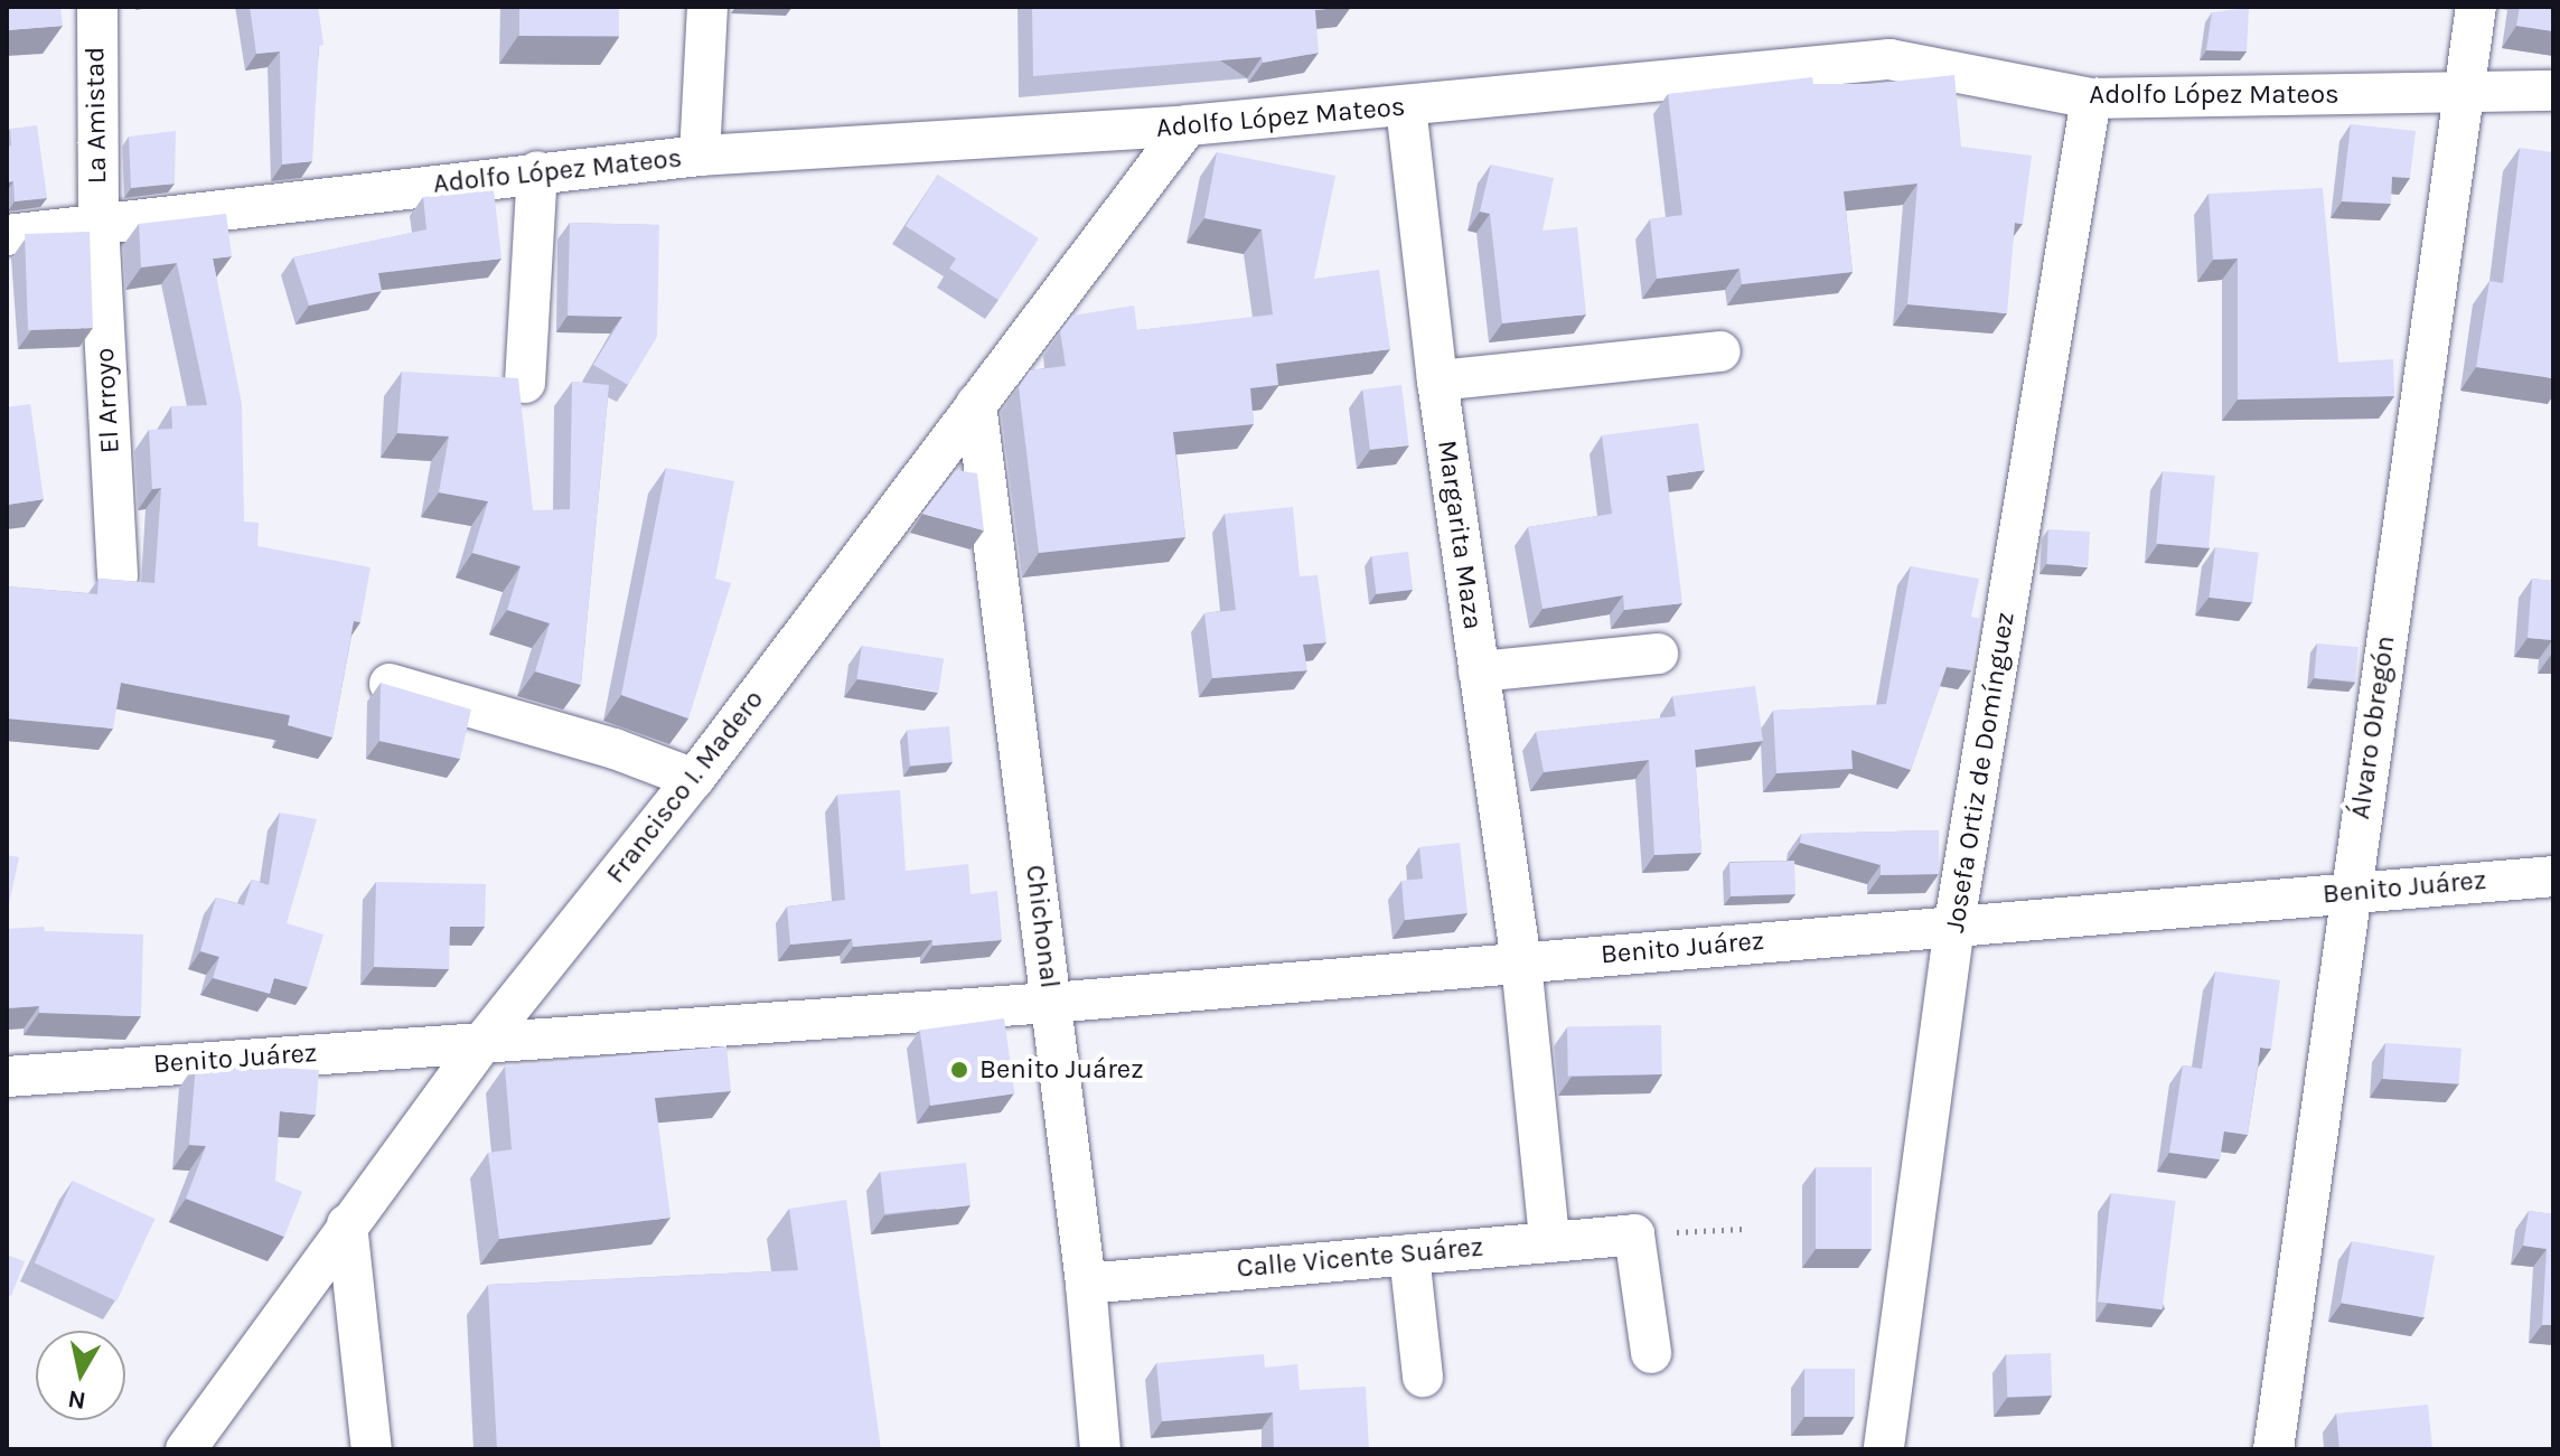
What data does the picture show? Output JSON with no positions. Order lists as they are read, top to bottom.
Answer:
{
  "streets": {
    "street": [
      "Adolfo López Mateos",
      "La Amistad",
      "El Arroyo",
      "Margarita Maza",
      "Álvaro Obregón",
      "Josefa Ortiz de Domínguez",
      "Francisco I. Madero",
      "Benito Juárez",
      "Chichonal",
      "Calle Vicente Suárez"
    ]
  },
  "crossings": [
    ["Adolfo López Mateos", "La Amistad"],
    ["Adolfo López Mateos", "El Arroyo"],
    ["Adolfo López Mateos", "Margarita Maza"],
    ["Adolfo López Mateos", "Álvaro Obregón"],
    ["Adolfo López Mateos", "Josefa Ortiz de Domínguez"],
    ["Adolfo López Mateos", "Francisco I. Madero"],
    ["La Amistad", "El Arroyo"],
    ["Margarita Maza", "Benito Juárez"],
    ["Margarita Maza", "Calle Vicente Suárez"],
    ["Álvaro Obregón", "Benito Juárez"],
    ["Josefa Ortiz de Domínguez", "Benito Juárez"],
    ["Francisco I. Madero", "Benito Juárez"],
    ["Francisco I. Madero", "Chichonal"],
    ["Benito Juárez", "Chichonal"],
    ["Chichonal", "Calle Vicente Suárez"]
  ],
  "places": ["Benito Juárez"],
  "north": "bottom"
}
